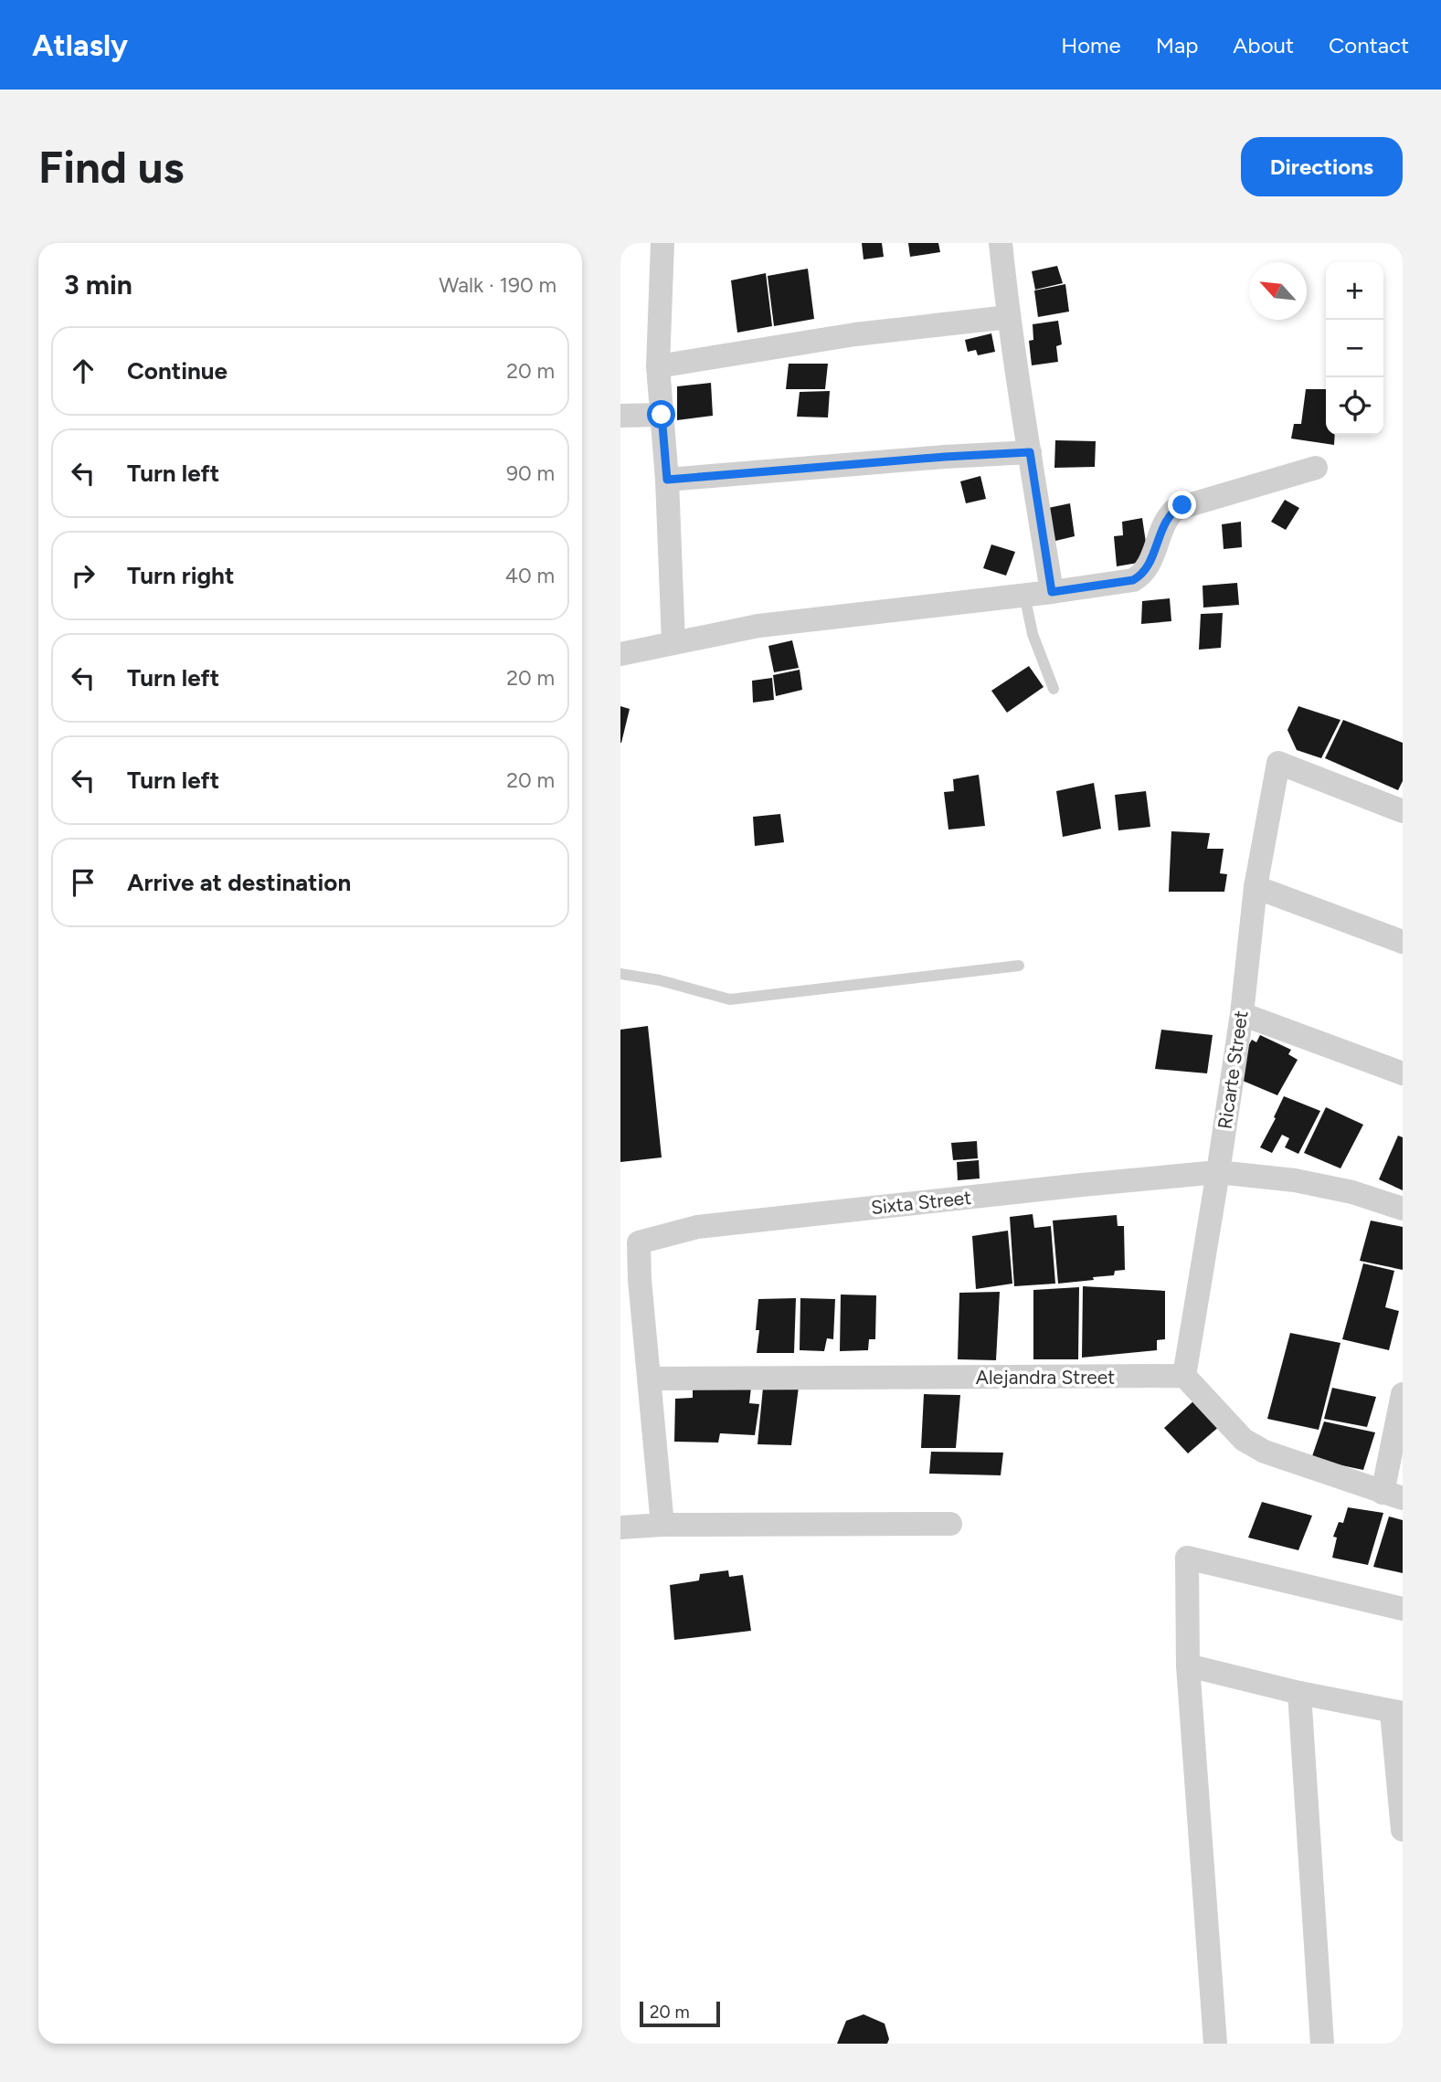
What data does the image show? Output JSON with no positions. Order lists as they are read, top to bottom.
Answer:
{
  "streets": {
    "street": ["Ricarte Street", "Sixta Street", "Alejandra Street"]
  },
  "crossings": [
    ["Ricarte Street", "Sixta Street"],
    ["Ricarte Street", "Alejandra Street"],
    ["Sixta Street", "Alejandra Street"]
  ],
  "scale_bar": "20 m",
  "north": "top left",
  "page": {
    "header": "Atlasly",
    "nav": [
      "Home",
      "Map",
      "About",
      "Contact"
    ],
    "buttons": "Directions",
    "title": "Find us",
    "heading": ["3 min", "Walk · 190 m"],
    "map_buttons": ["+", "−"],
    "list": [
      ["Continue", "20 m"],
      ["Turn left", "90 m"],
      ["Turn right", "40 m"],
      ["Turn left", "20 m"],
      ["Turn left", "20 m"],
      "Arrive at destination"
    ],
    "scale": "20 m"
  }
}
